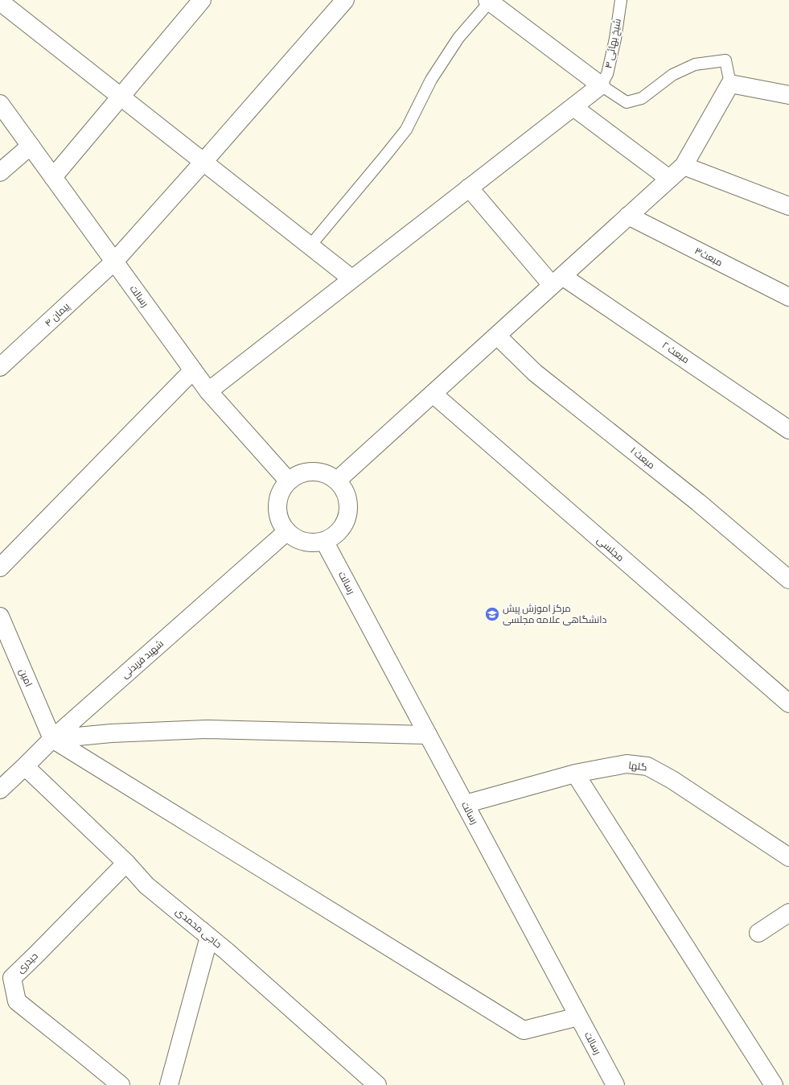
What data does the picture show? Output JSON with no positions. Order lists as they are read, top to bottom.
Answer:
{
  "streets": {
    "street": [
      "مبعث۳",
      "رسالت",
      "پیمان ۴",
      "مبعث ۲",
      "مبعث ۱",
      "مجلسی",
      "شهید فریدنی",
      "امین",
      "گلها",
      "حاجی محمدی",
      "حیدری"
    ],
    "lane": ["شیخ بهائی ۴"]
  },
  "crossings": [
    ["رسالت", "پیمان ۴"],
    ["رسالت", "شهید فریدنی"],
    ["رسالت", "گلها"],
    ["شهید فریدنی", "امین"],
    ["شهید فریدنی", "حاجی محمدی"],
    ["حاجی محمدی", "حیدری"]
  ],
  "places": {
    "school or university": ["مرکز اموزش پیش دانشگاهی علامه مجلسی"]
  }
}
